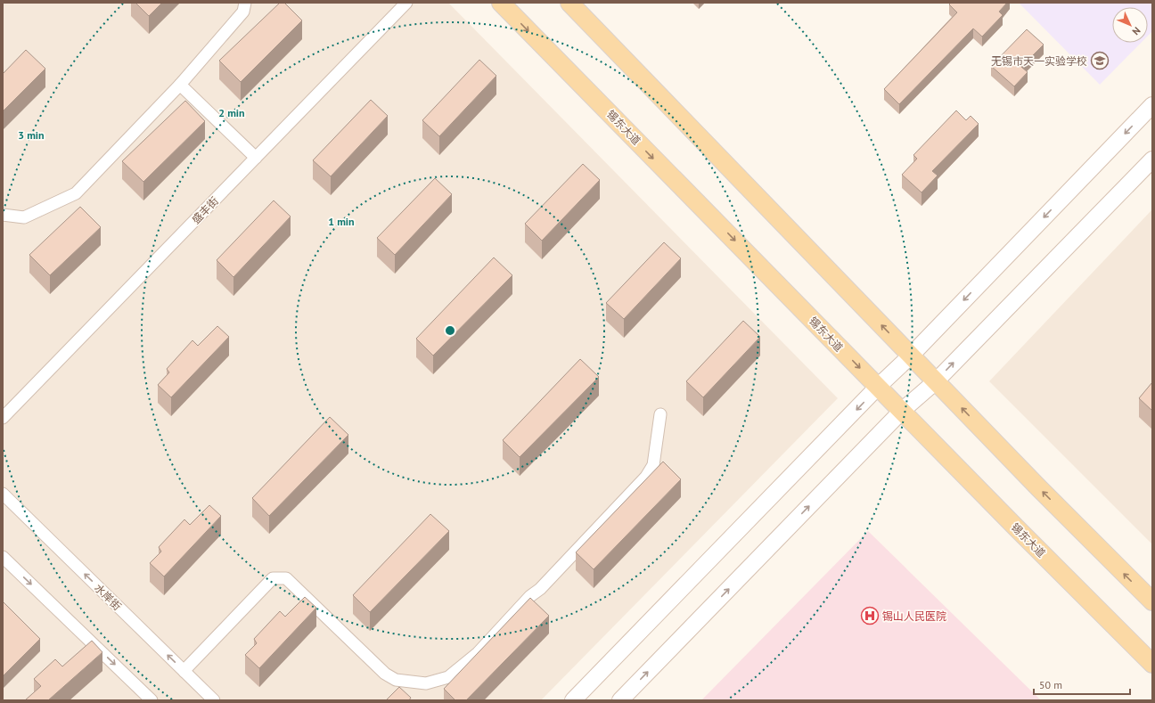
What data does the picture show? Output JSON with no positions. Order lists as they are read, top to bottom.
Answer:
{
  "streets": {
    "main road": ["锡东大道"],
    "street": ["盛丰街", "水岸街"]
  },
  "places": {
    "school or university": ["无锡市天一实验学校"],
    "hospital": ["锡山人民医院"]
  },
  "scale_bar": "50 m",
  "north": "bottom right",
  "rings": ["2 min", "3 min", "1 min"]
}
